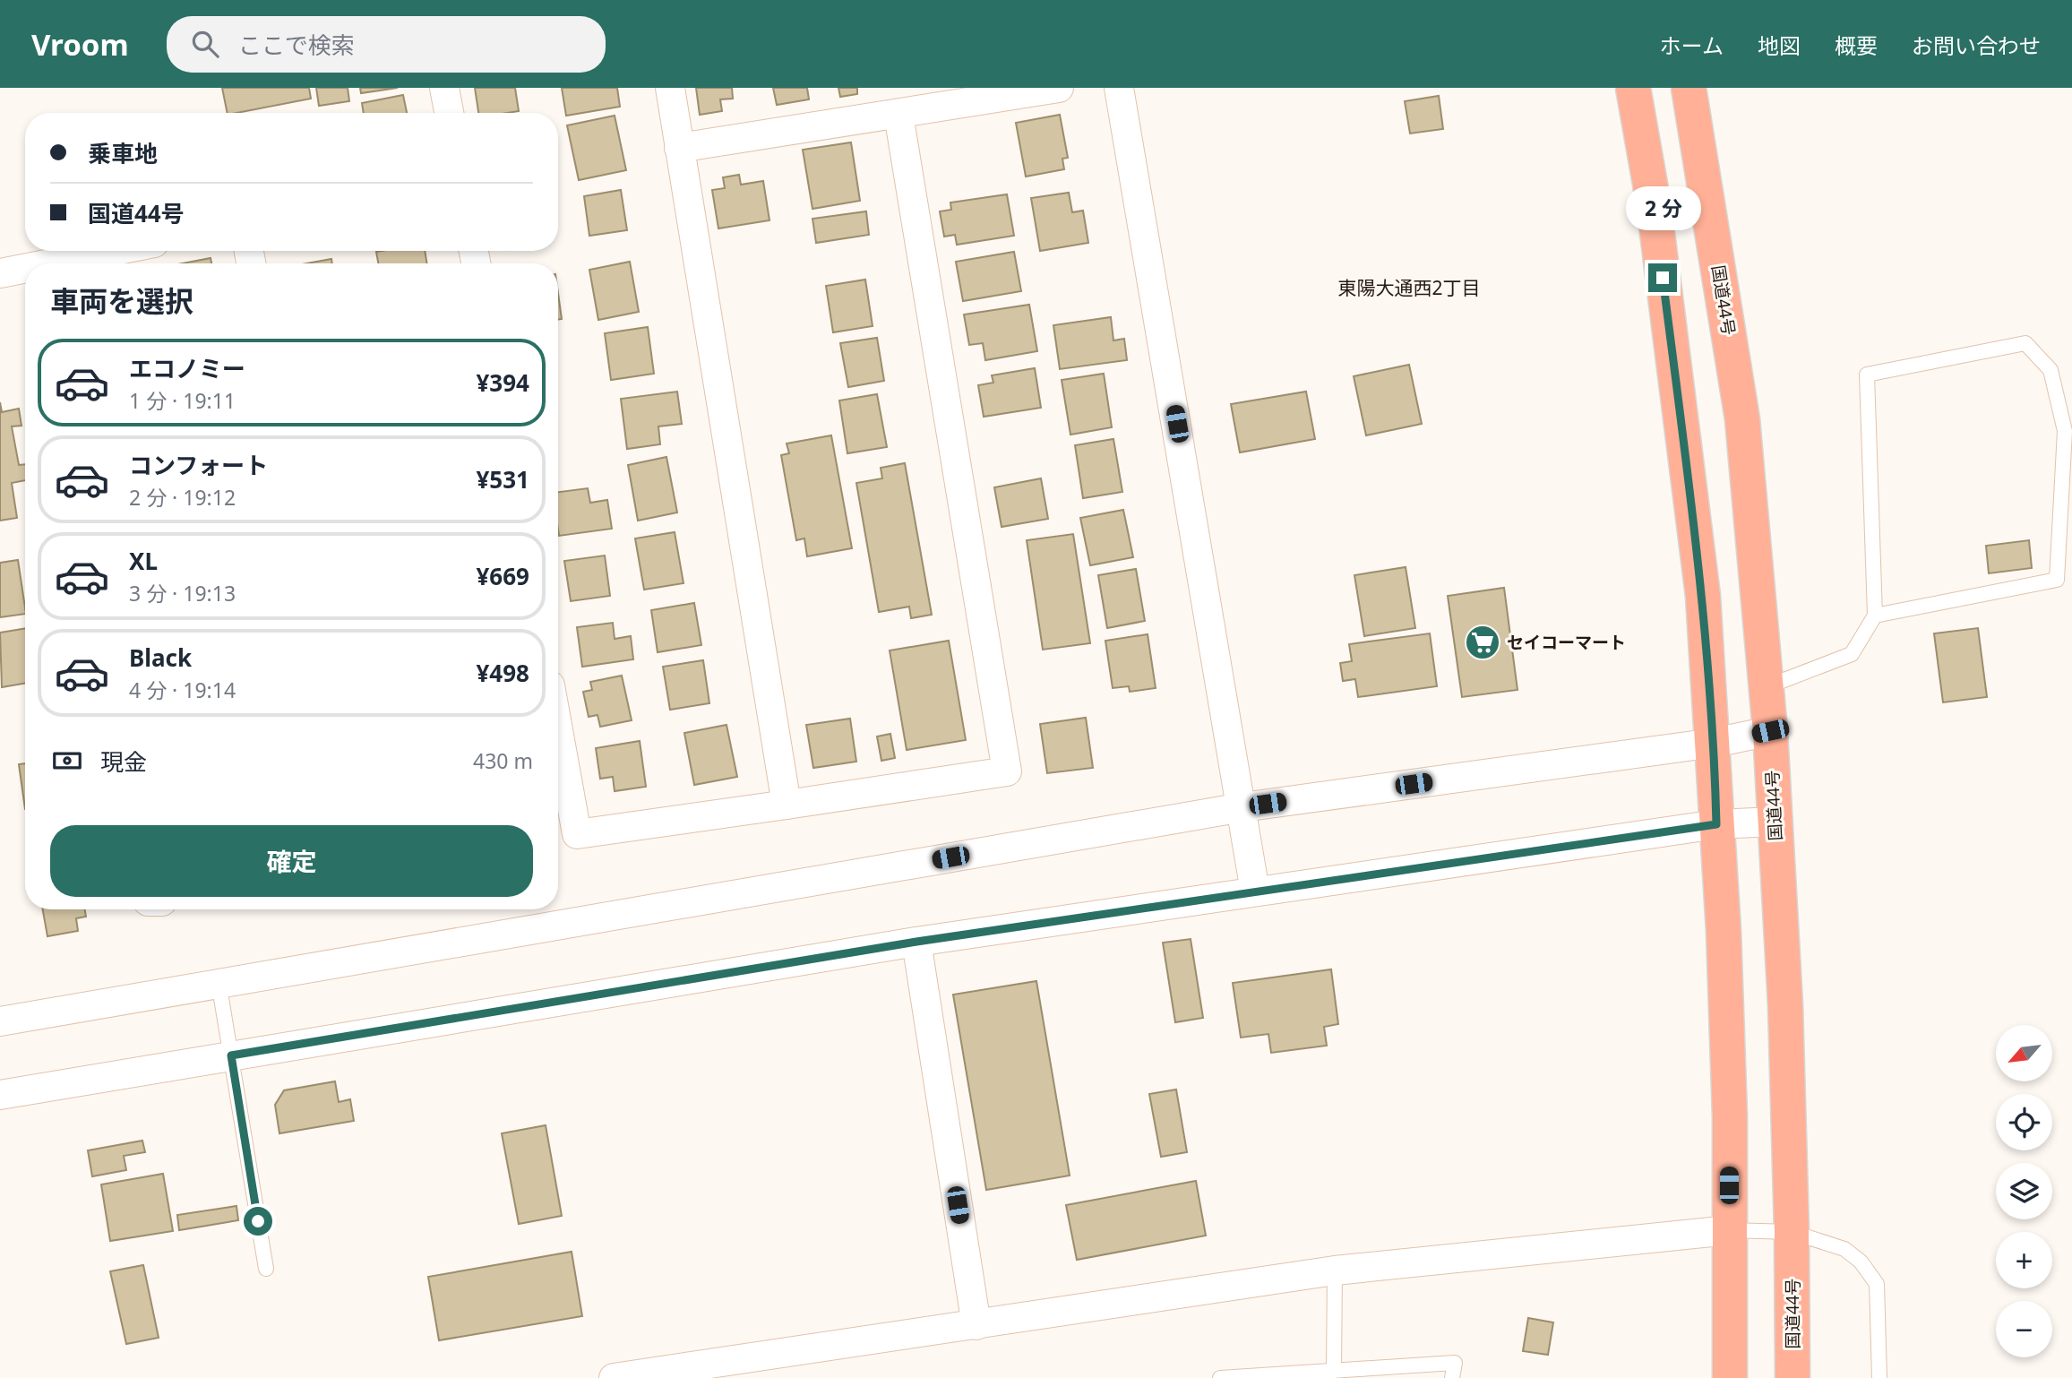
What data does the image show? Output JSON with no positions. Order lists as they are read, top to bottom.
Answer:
{
  "streets": {
    "highway": ["国道44号"]
  },
  "districts": ["東陽大通西2丁目"],
  "places": {
    "supermarket": ["セイコーマート"]
  },
  "north": "bottom left",
  "page": {
    "header": "Vroom",
    "search": "ここで検索",
    "nav": [
      "ホーム",
      "地図",
      "概要",
      "お問い合わせ"
    ],
    "banner": ["乗車地", "国道44号"],
    "bubble": "2 分",
    "heading": "車両を選択",
    "list": [
      {
        "name": "エコノミー",
        "note": "1 分 · 19:11",
        "value": "¥394"
      },
      {
        "name": "コンフォート",
        "note": "2 分 · 19:12",
        "value": "¥531"
      },
      {
        "name": "XL",
        "note": "3 分 · 19:13",
        "value": "¥669"
      },
      {
        "name": "Black",
        "note": "4 分 · 19:14",
        "value": "¥498"
      }
    ],
    "pay": ["現金", "430 m"],
    "buttons": "確定",
    "map_buttons": ["+", "−"]
  }
}
